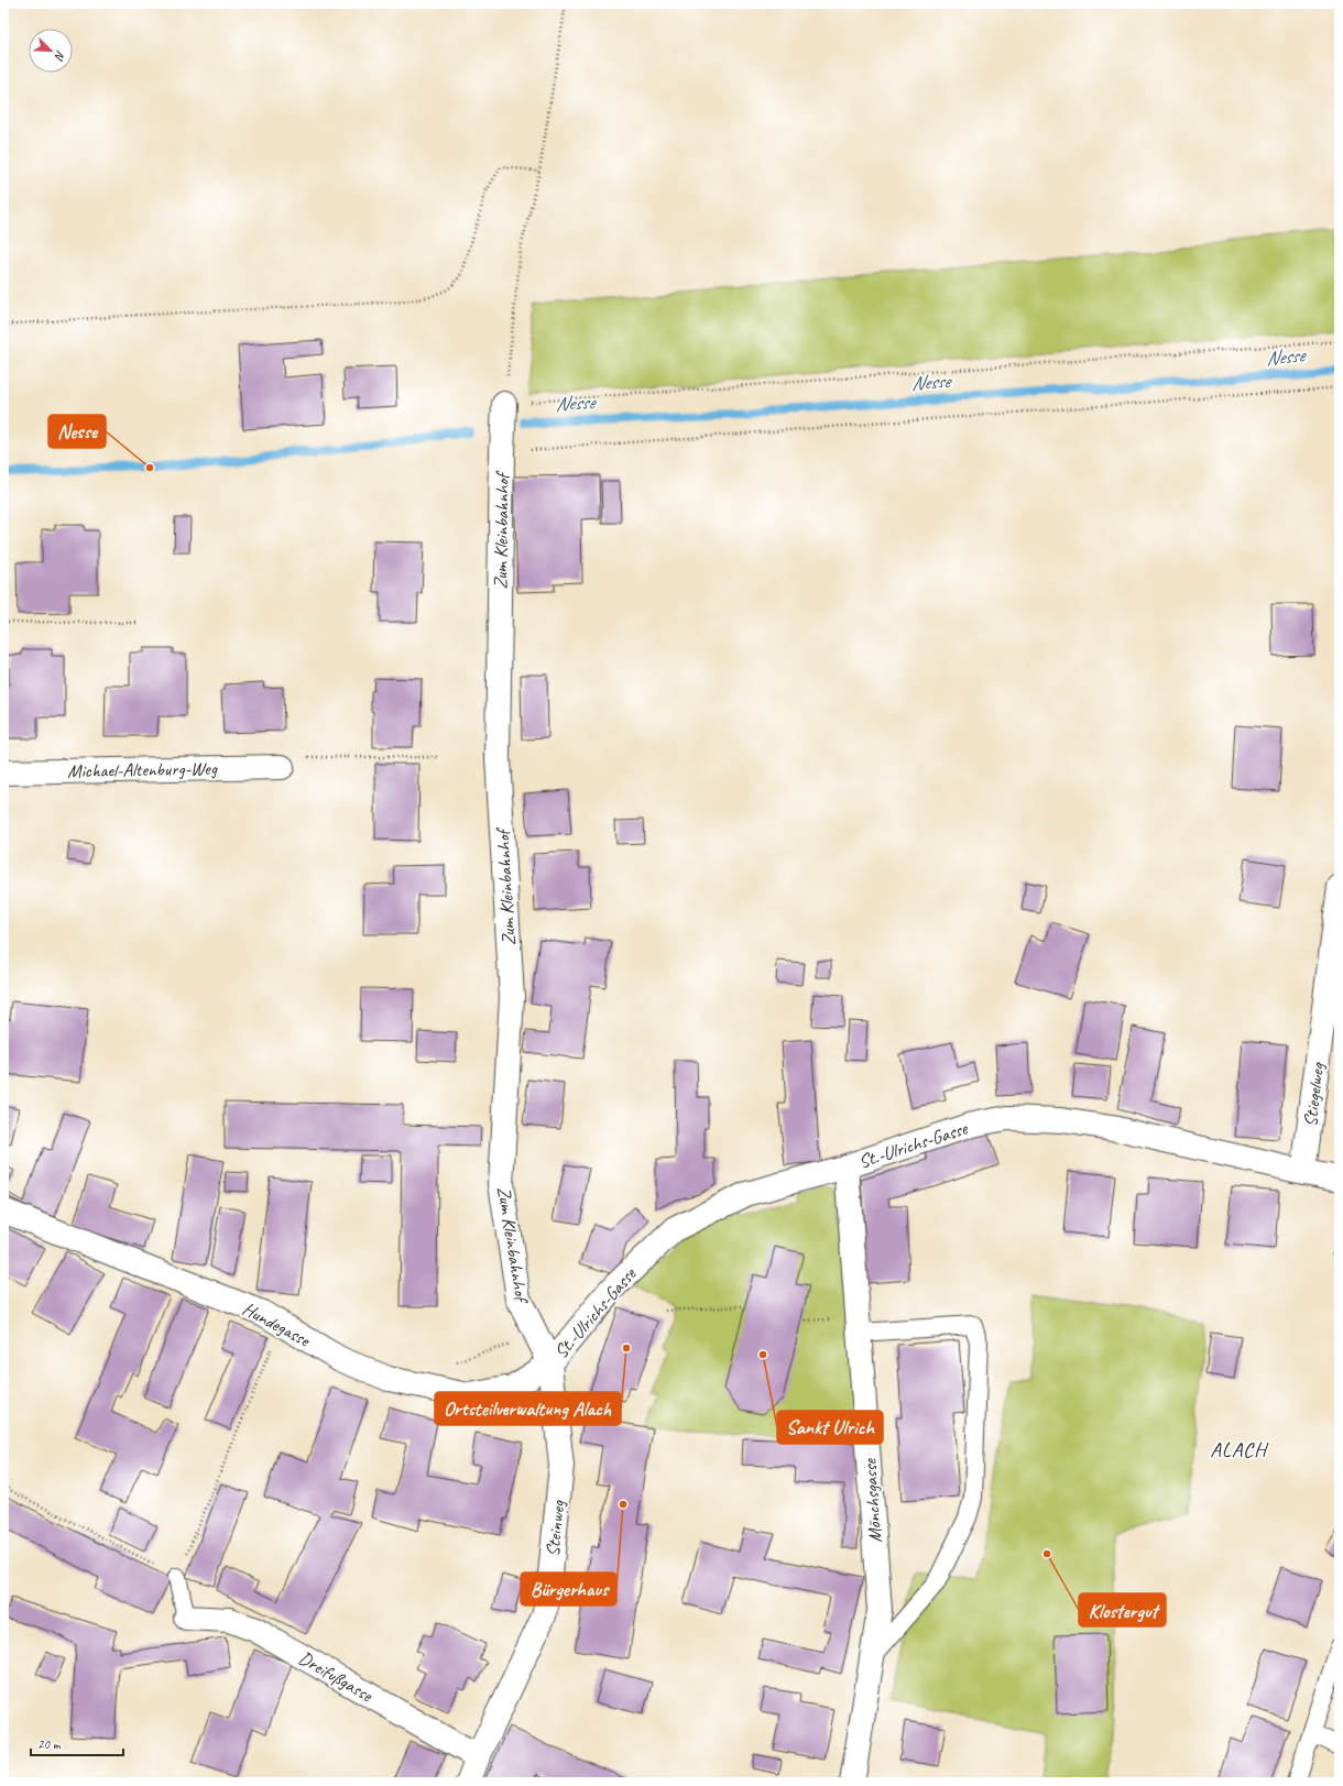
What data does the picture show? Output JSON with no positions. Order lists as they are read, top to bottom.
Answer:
{
  "streets": {
    "street": [
      "Zum Kleinbahnhof",
      "Michael-Altenburg-Weg",
      "Stiegelweg",
      "St.-Ulrichs-Gasse",
      "Hundegasse",
      "Mönchsgasse",
      "Steinweg",
      "Dreifußgasse"
    ]
  },
  "crossings": [
    ["Zum Kleinbahnhof", "St.-Ulrichs-Gasse"],
    ["Zum Kleinbahnhof", "Hundegasse"],
    ["Zum Kleinbahnhof", "Steinweg"],
    ["Stiegelweg", "St.-Ulrichs-Gasse"],
    ["St.-Ulrichs-Gasse", "Hundegasse"],
    ["St.-Ulrichs-Gasse", "Mönchsgasse"],
    ["St.-Ulrichs-Gasse", "Steinweg"],
    ["Hundegasse", "Steinweg"],
    ["Steinweg", "Dreifußgasse"]
  ],
  "districts": ["ALACH"],
  "water": ["Nesse"],
  "places": [
    "Nesse",
    "Ortsteilverwaltung Alach",
    "Sankt Ulrich",
    "Bürgerhaus",
    "Klostergut"
  ],
  "scale_bar": "20 m",
  "north": "bottom right"
}
